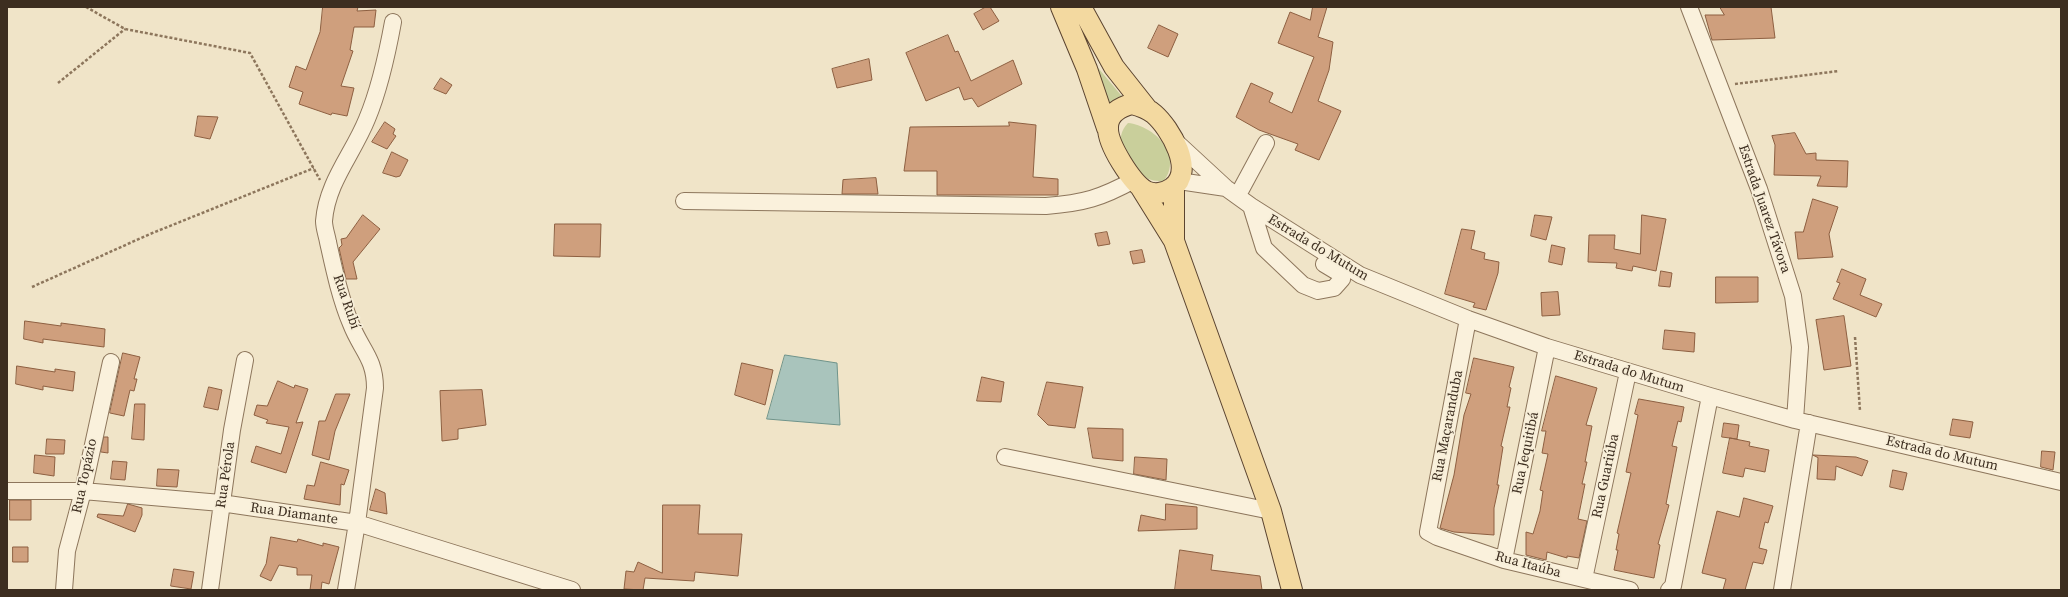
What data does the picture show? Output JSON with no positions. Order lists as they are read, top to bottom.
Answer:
{
  "streets": {
    "street": [
      "Estrada Juarez Távora",
      "Estrada do Mutum",
      "Rua Rubí",
      "Rua Maçaranduba",
      "Rua Jequitibá",
      "Rua Pérola",
      "Rua Topázio",
      "Rua Guariúba",
      "Rua Diamante",
      "Rua Itaúba"
    ]
  },
  "crossings": [
    ["Estrada Juarez Távora", "Estrada do Mutum"],
    ["Estrada do Mutum", "Rua Maçaranduba"],
    ["Estrada do Mutum", "Rua Jequitibá"],
    ["Estrada do Mutum", "Rua Guariúba"],
    ["Rua Rubí", "Rua Diamante"],
    ["Rua Maçaranduba", "Rua Itaúba"],
    ["Rua Jequitibá", "Rua Itaúba"],
    ["Rua Pérola", "Rua Diamante"],
    ["Rua Topázio", "Rua Diamante"],
    ["Rua Guariúba", "Rua Itaúba"]
  ]
}
